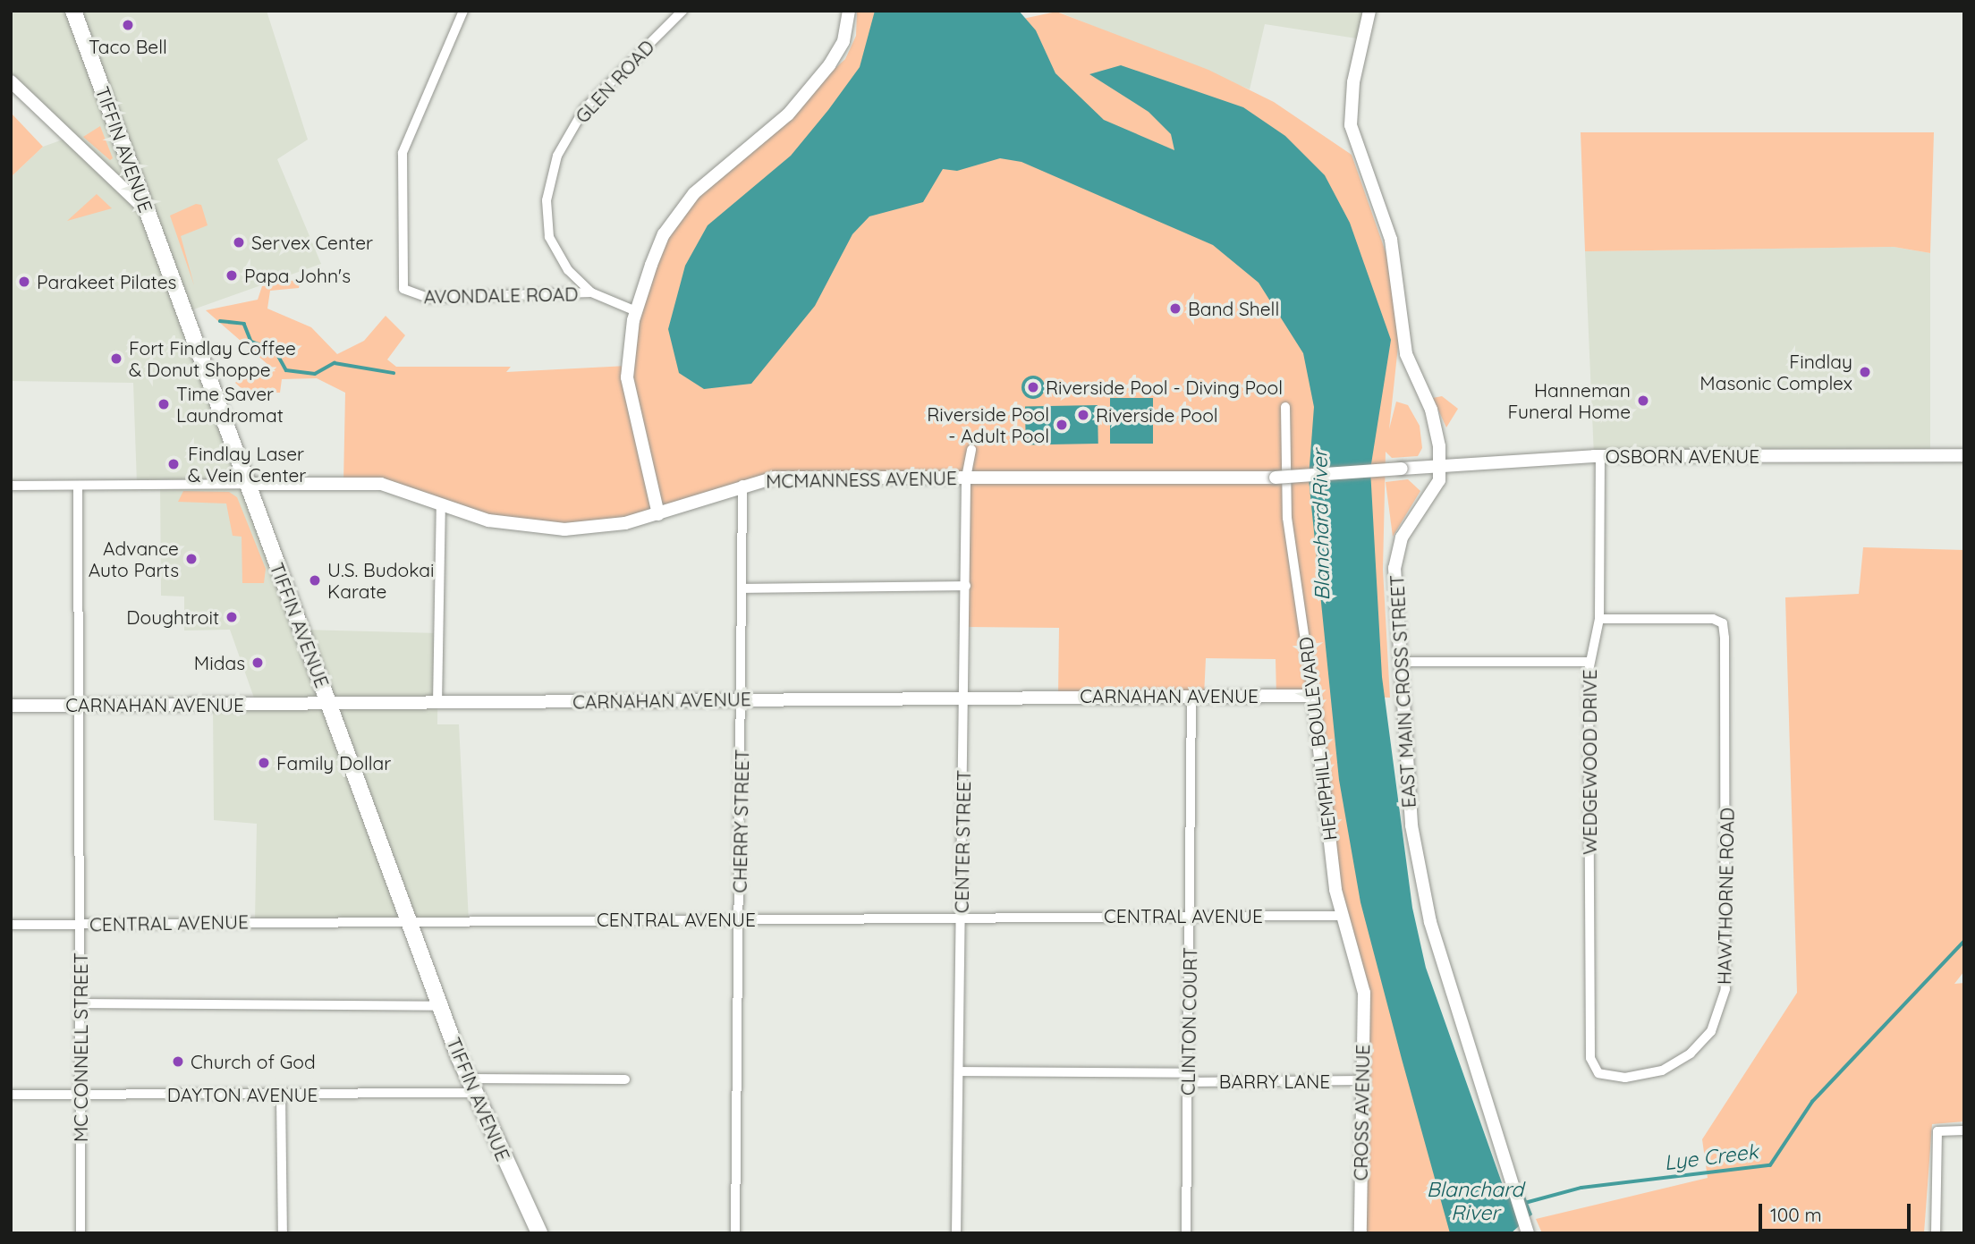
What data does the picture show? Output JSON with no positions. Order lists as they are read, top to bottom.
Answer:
{
  "streets": {
    "highway": ["TIFFIN AVENUE"],
    "main road": [
      "OSBORN AVENUE",
      "MCMANNESS AVENUE",
      "EAST MAIN CROSS STREET",
      "CARNAHAN AVENUE",
      "HEMPHILL BOULEVARD",
      "CROSS AVENUE"
    ],
    "street": [
      "GLEN ROAD",
      "AVONDALE ROAD",
      "WEDGEWOOD DRIVE",
      "CHERRY STREET",
      "CENTER STREET",
      "HAWTHORNE ROAD",
      "CENTRAL AVENUE",
      "CLINTON COURT",
      "MC CONNELL STREET",
      "BARRY LANE",
      "DAYTON AVENUE"
    ]
  },
  "crossings": [
    ["GLEN ROAD", "AVONDALE ROAD"],
    ["TIFFIN AVENUE", "MCMANNESS AVENUE"],
    ["TIFFIN AVENUE", "CARNAHAN AVENUE"],
    ["TIFFIN AVENUE", "CENTRAL AVENUE"],
    ["TIFFIN AVENUE", "DAYTON AVENUE"],
    ["OSBORN AVENUE", "MCMANNESS AVENUE"],
    ["OSBORN AVENUE", "EAST MAIN CROSS STREET"],
    ["OSBORN AVENUE", "WEDGEWOOD DRIVE"],
    ["MCMANNESS AVENUE", "CHERRY STREET"],
    ["MCMANNESS AVENUE", "CENTER STREET"],
    ["MCMANNESS AVENUE", "MC CONNELL STREET"],
    ["CARNAHAN AVENUE", "HEMPHILL BOULEVARD"],
    ["CARNAHAN AVENUE", "CHERRY STREET"],
    ["CARNAHAN AVENUE", "CENTER STREET"],
    ["CARNAHAN AVENUE", "CLINTON COURT"],
    ["CARNAHAN AVENUE", "MC CONNELL STREET"],
    ["HEMPHILL BOULEVARD", "CENTRAL AVENUE"],
    ["HEMPHILL BOULEVARD", "CROSS AVENUE"],
    ["WEDGEWOOD DRIVE", "HAWTHORNE ROAD"],
    ["CHERRY STREET", "CENTRAL AVENUE"],
    ["CENTER STREET", "CENTRAL AVENUE"],
    ["CENTER STREET", "BARRY LANE"],
    ["CENTRAL AVENUE", "CLINTON COURT"],
    ["CENTRAL AVENUE", "MC CONNELL STREET"],
    ["CLINTON COURT", "BARRY LANE"],
    ["MC CONNELL STREET", "DAYTON AVENUE"],
    ["BARRY LANE", "CROSS AVENUE"]
  ],
  "water": ["Blanchard River", "Lye Creek"],
  "places": [
    "Taco Bell",
    "Servex Center",
    "Papa John's",
    "Parakeet Pilates",
    "Band Shell",
    "Fort Findlay Coffee & Donut Shoppe",
    "Findlay Masonic Complex",
    "Riverside Pool - Diving Pool",
    "Hanneman Funeral Home",
    "Time Saver Laundromat",
    "Riverside Pool",
    "Riverside Pool - Adult Pool",
    "Findlay Laser & Vein Center",
    "Advance Auto Parts",
    "U.S. Budokai Karate",
    "Doughtroit",
    "Midas",
    "Family Dollar",
    "Church of God"
  ],
  "scale_bar": "100 m"
}
